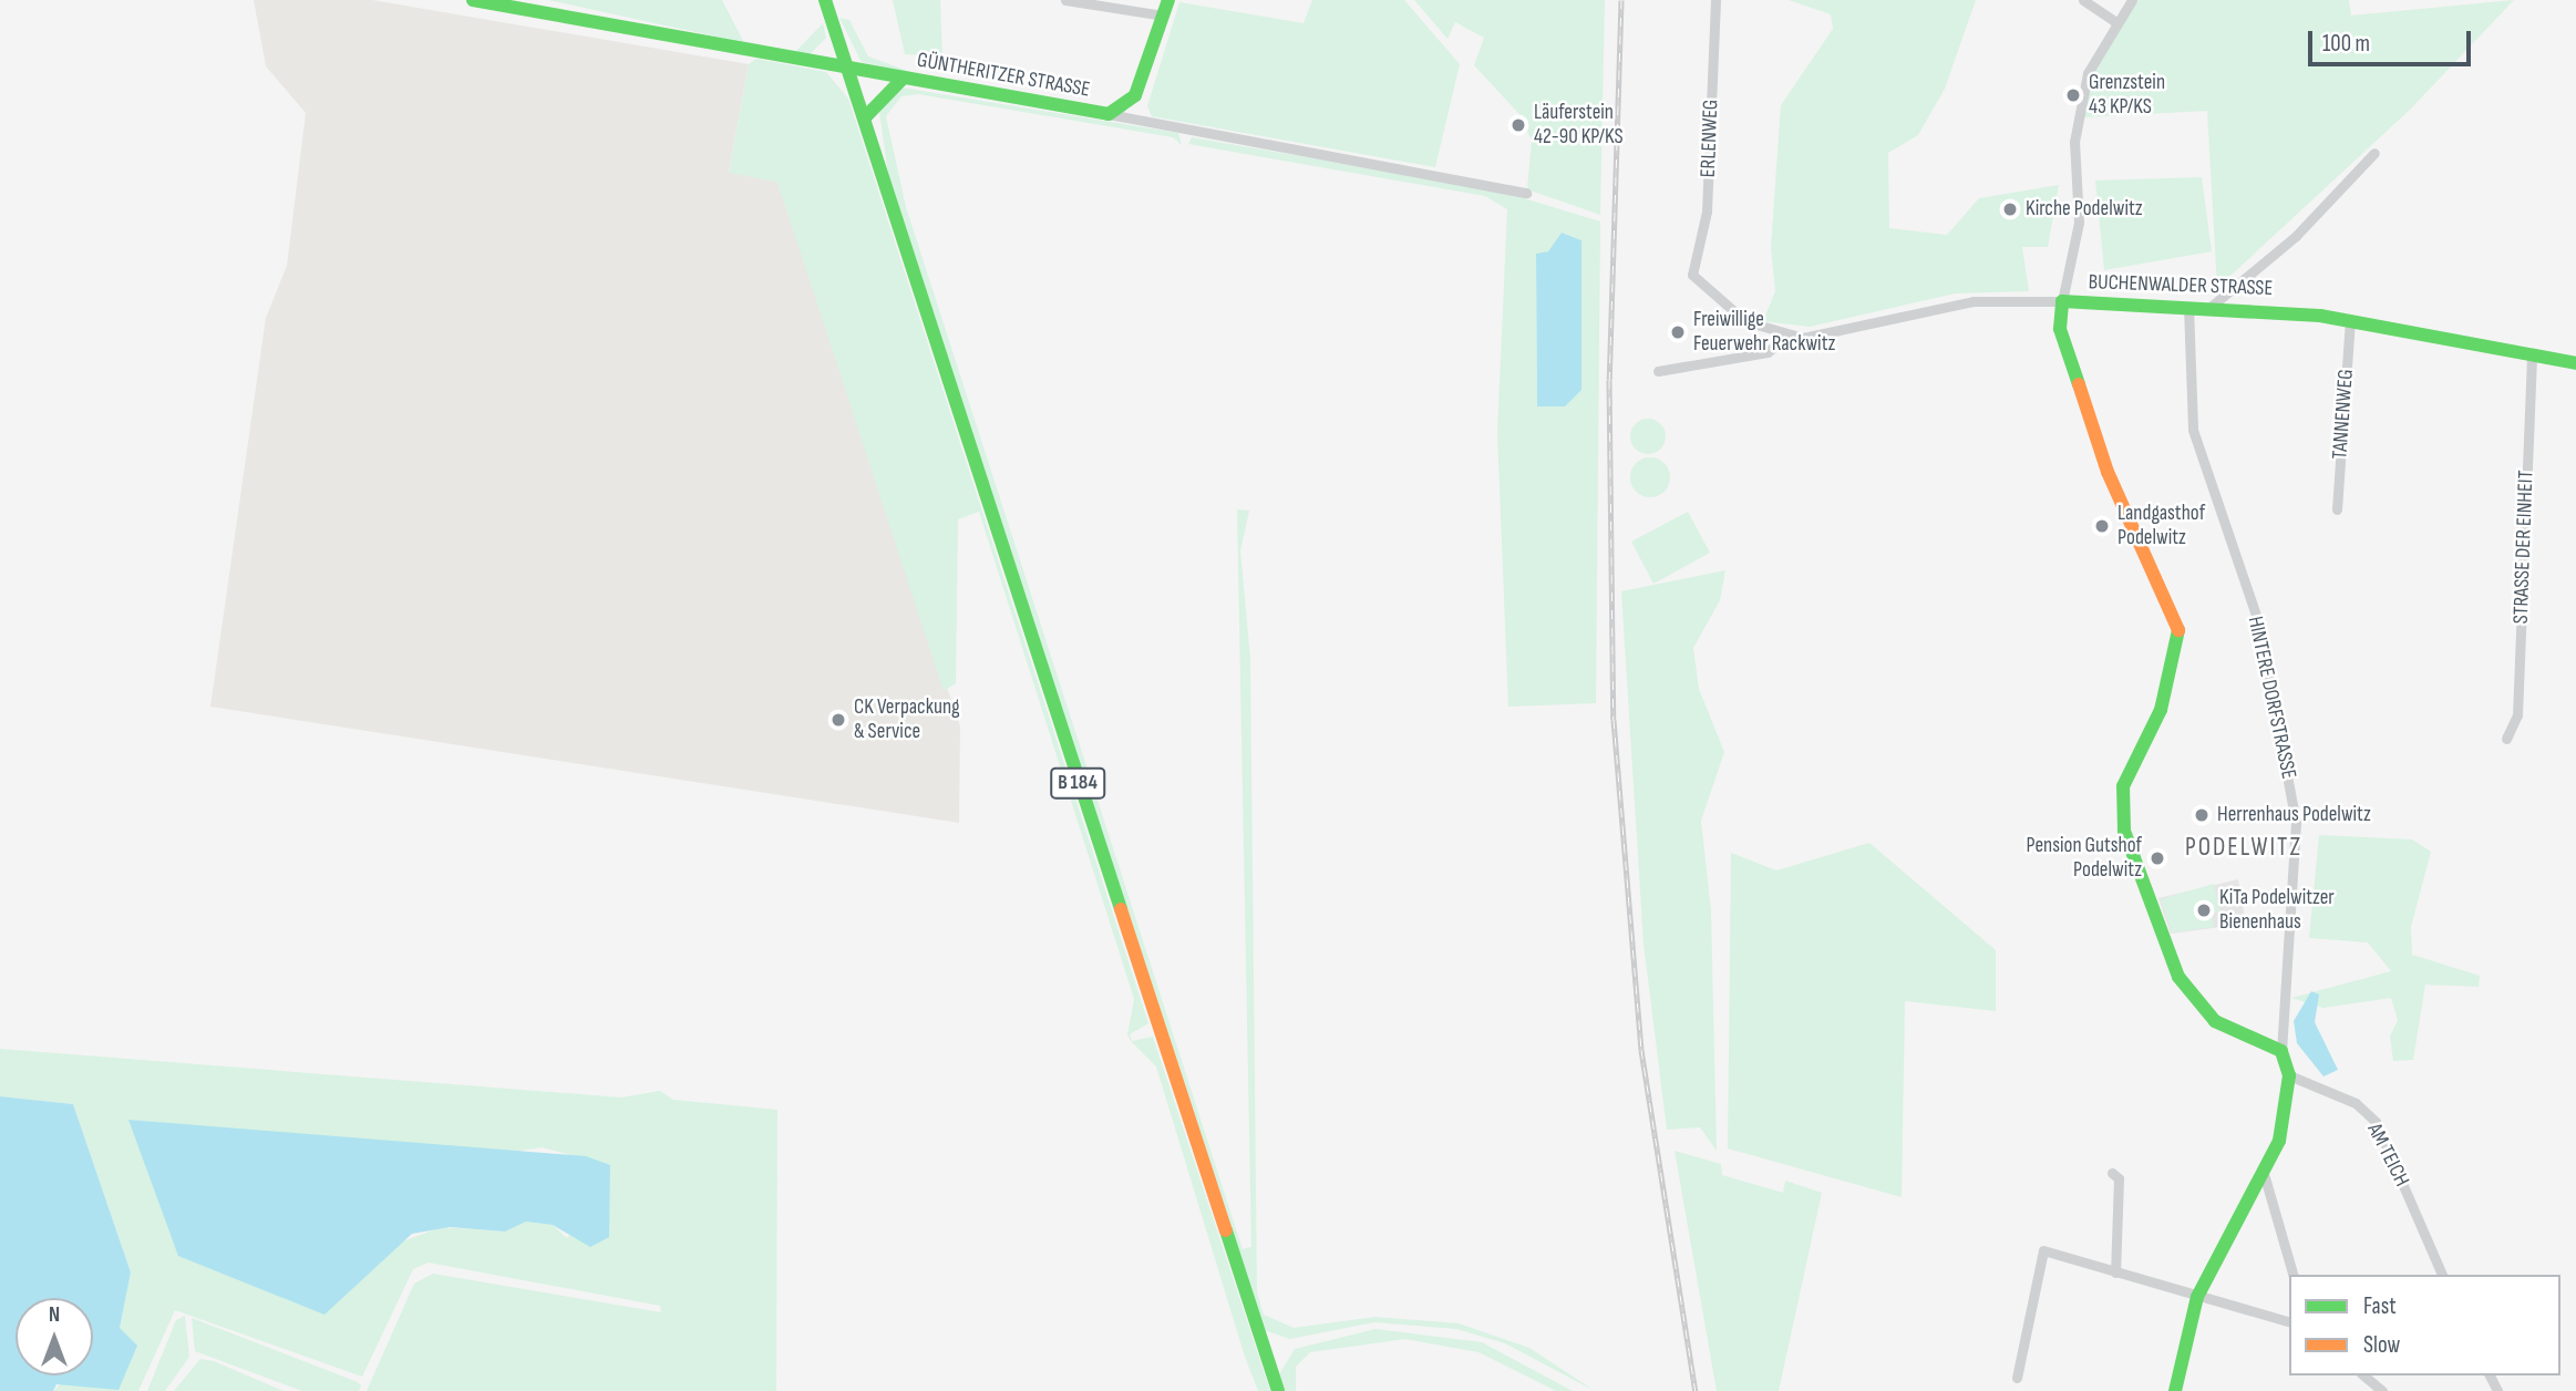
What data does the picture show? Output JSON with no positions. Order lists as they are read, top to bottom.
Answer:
{
  "streets": {
    "street": [
      "GÜNTHERITZER STRASSE",
      "ERLENWEG",
      "BUCHENWALDER STRASSE",
      "TANNENWEG",
      "STRASSE DER EINHEIT",
      "HINTERE DORFSTRASSE",
      "B 184",
      "AM TEICH"
    ]
  },
  "crossings": [
    ["GÜNTHERITZER STRASSE", "B 184"],
    ["ERLENWEG", "BUCHENWALDER STRASSE"],
    ["BUCHENWALDER STRASSE", "TANNENWEG"],
    ["BUCHENWALDER STRASSE", "STRASSE DER EINHEIT"],
    ["BUCHENWALDER STRASSE", "HINTERE DORFSTRASSE"]
  ],
  "districts": ["PODELWITZ"],
  "places": [
    "Grenzstein 43 KP/KS",
    "Läuferstein 42-90 KP/KS",
    "Kirche Podelwitz",
    "Freiwillige Feuerwehr Rackwitz",
    "Landgasthof Podelwitz",
    "CK Verpackung & Service",
    "Herrenhaus Podelwitz",
    "Pension Gutshof Podelwitz",
    "KiTa Podelwitzer Bienenhaus"
  ],
  "legend": ["Fast", "Slow"],
  "scale_bar": "100 m",
  "north": "top"
}
